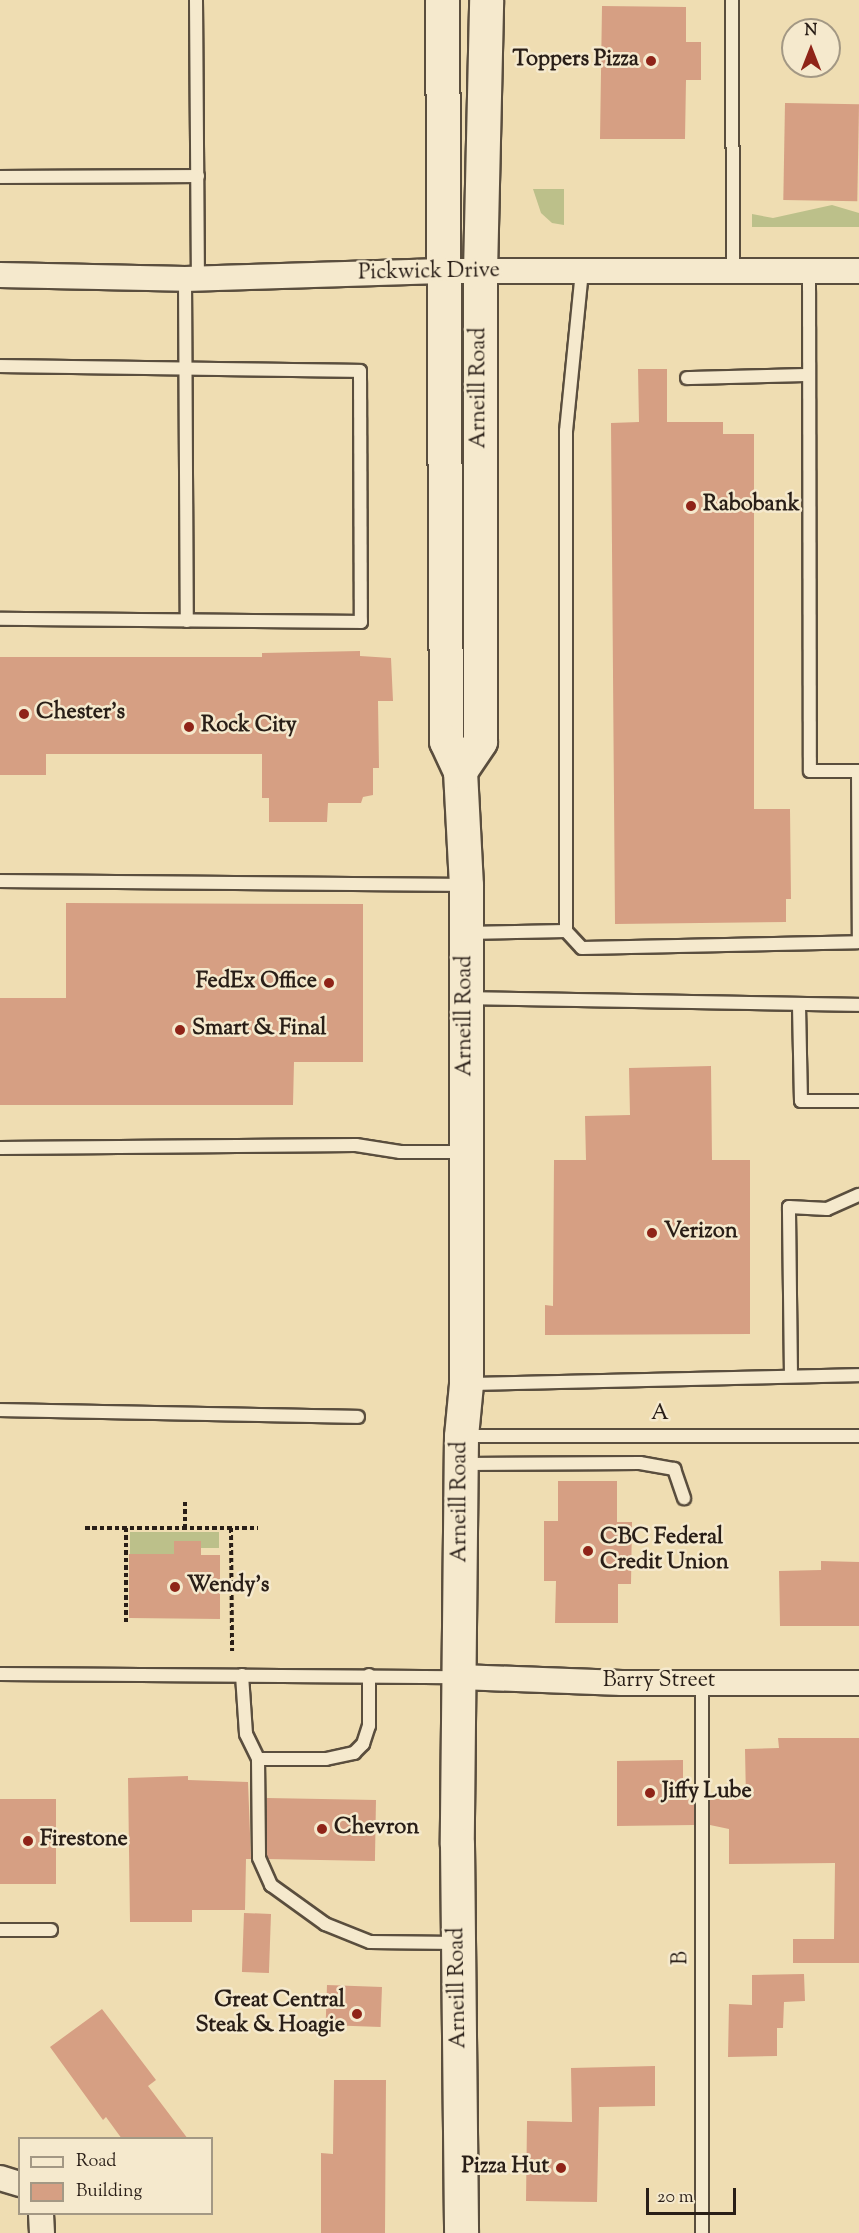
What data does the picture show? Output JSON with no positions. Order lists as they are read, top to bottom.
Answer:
{
  "streets": {
    "main road": ["Arneill Road"],
    "street": ["Pickwick Drive", "Barry Street"],
    "lane": ["A", "B"]
  },
  "crossings": [
    ["Pickwick Drive", "Arneill Road"],
    ["Arneill Road", "A"],
    ["Arneill Road", "Barry Street"],
    ["Barry Street", "B"]
  ],
  "places": [
    "Toppers Pizza",
    "Rabobank",
    "Chester's",
    "Rock City",
    "FedEx Office",
    "Smart & Final",
    "Verizon",
    "CBC Federal Credit Union",
    "Wendy's",
    "Jiffy Lube",
    "Chevron",
    "Firestone",
    "Great Central Steak & Hoagie",
    "Pizza Hut"
  ],
  "legend": ["Road", "Building"],
  "scale_bar": "20 m",
  "north": "top"
}
